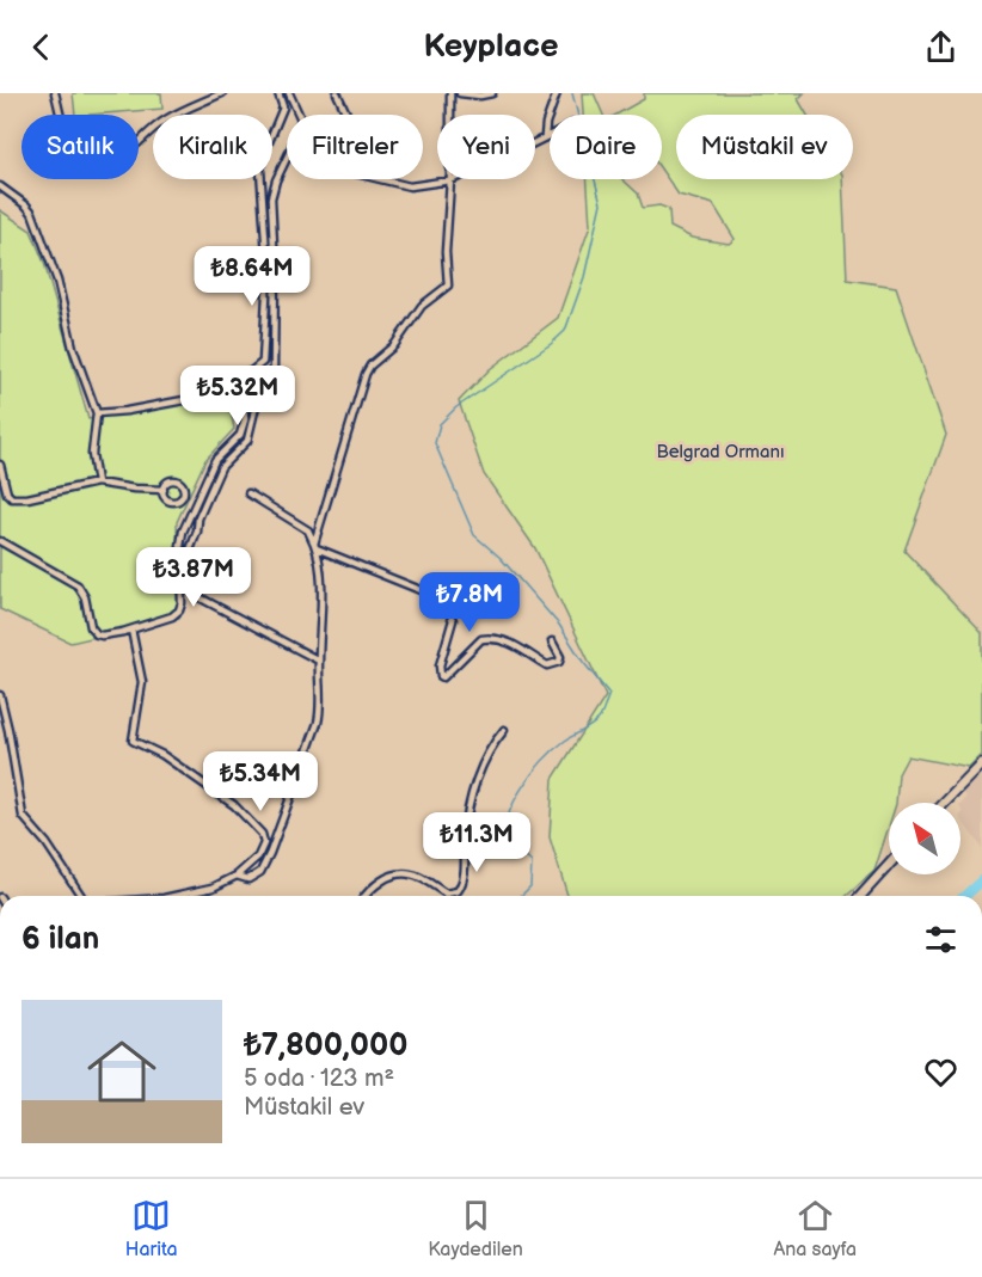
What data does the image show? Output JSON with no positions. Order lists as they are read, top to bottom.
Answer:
{
  "parks": ["Belgrad Ormanı"],
  "north": "top left",
  "page": {
    "header": "Keyplace",
    "chip": [
      "Satılık",
      "Kiralık",
      "Filtreler",
      "Yeni",
      "Daire",
      "Müstakil ev"
    ],
    "price": [
      "₺8.64M",
      "₺5.32M",
      "₺3.87M",
      "₺7.8M",
      "₺5.34M",
      "₺11.3M"
    ],
    "heading": "6 ilan",
    "list": [
      {
        "name": "₺7,800,000",
        "note": "5 oda · 123 m² · Müstakil ev"
      }
    ],
    "tabs": ["Harita", "Kaydedilen", "Ana sayfa"]
  }
}
